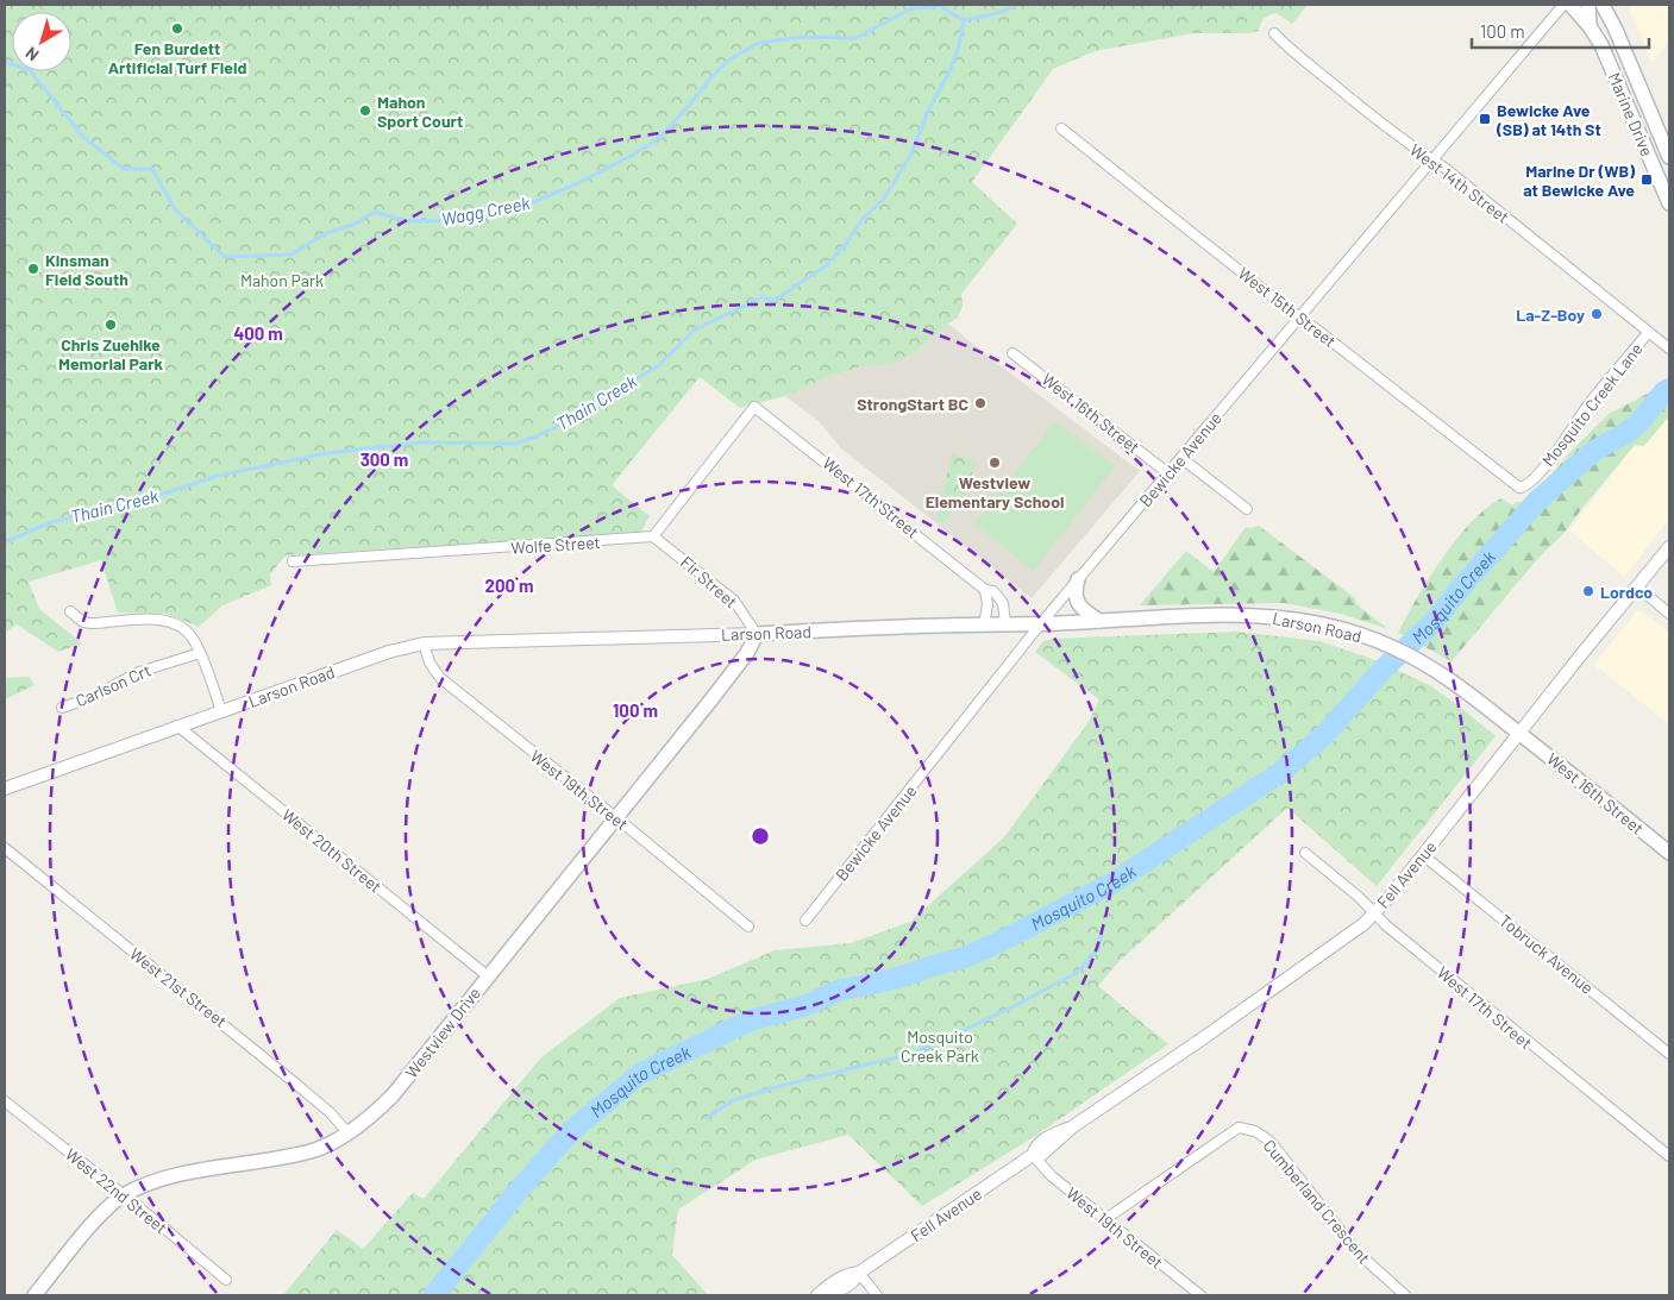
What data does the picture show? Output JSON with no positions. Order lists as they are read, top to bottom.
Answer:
{
  "streets": {
    "main road": [
      "Marine Drive",
      "West 16th Street",
      "Larson Road",
      "Westview Drive"
    ],
    "street": [
      "West 14th Street",
      "West 15th Street",
      "Mosquito Creek Lane",
      "Bewicke Avenue",
      "West 17th Street",
      "Wolfe Street",
      "Fir Street",
      "Carlson Crt",
      "West 19th Street",
      "West 20th Street",
      "Fell Avenue",
      "Tobruck Avenue",
      "West 21st Street",
      "West 22nd Street",
      "Cumberland Crescent"
    ]
  },
  "crossings": [
    ["West 14th Street", "Mosquito Creek Lane"],
    ["West 14th Street", "Bewicke Avenue"],
    ["West 15th Street", "Mosquito Creek Lane"],
    ["West 15th Street", "Bewicke Avenue"],
    ["West 16th Street", "Bewicke Avenue"],
    ["West 16th Street", "Larson Road"],
    ["West 16th Street", "Fell Avenue"],
    ["Bewicke Avenue", "Larson Road"],
    ["West 17th Street", "Wolfe Street"],
    ["West 17th Street", "Fir Street"],
    ["West 17th Street", "Larson Road"],
    ["West 17th Street", "Fell Avenue"],
    ["Wolfe Street", "Fir Street"],
    ["Fir Street", "Larson Road"],
    ["Fir Street", "Westview Drive"],
    ["Larson Road", "West 19th Street"],
    ["Larson Road", "West 20th Street"],
    ["Larson Road", "Fell Avenue"],
    ["Larson Road", "Westview Drive"],
    ["West 19th Street", "Fell Avenue"],
    ["West 19th Street", "Westview Drive"],
    ["West 19th Street", "Cumberland Crescent"],
    ["West 20th Street", "Westview Drive"],
    ["Fell Avenue", "Tobruck Avenue"],
    ["West 21st Street", "Westview Drive"],
    ["Westview Drive", "West 22nd Street"]
  ],
  "water": ["Wagg Creek", "Thain Creek", "Mosquito Creek"],
  "parks": ["Mahon Park", "Mosquito Creek Park"],
  "places": {
    "other": [
      "Fen Burdett Artificial Turf Field",
      "Mahon Sport Court",
      "Kinsman Field South",
      "La-Z-Boy",
      "Chris Zuehlke Memorial Park",
      "StrongStart BC",
      "Westview Elementary School",
      "Lordco"
    ],
    "transit": ["Bewicke Ave (SB) at 14th St", "Marine Dr (WB) at Bewicke Ave"]
  },
  "scale_bar": "100 m",
  "north": "bottom left",
  "rings": [
    "400 m",
    "300 m",
    "200 m",
    "100 m"
  ]
}
